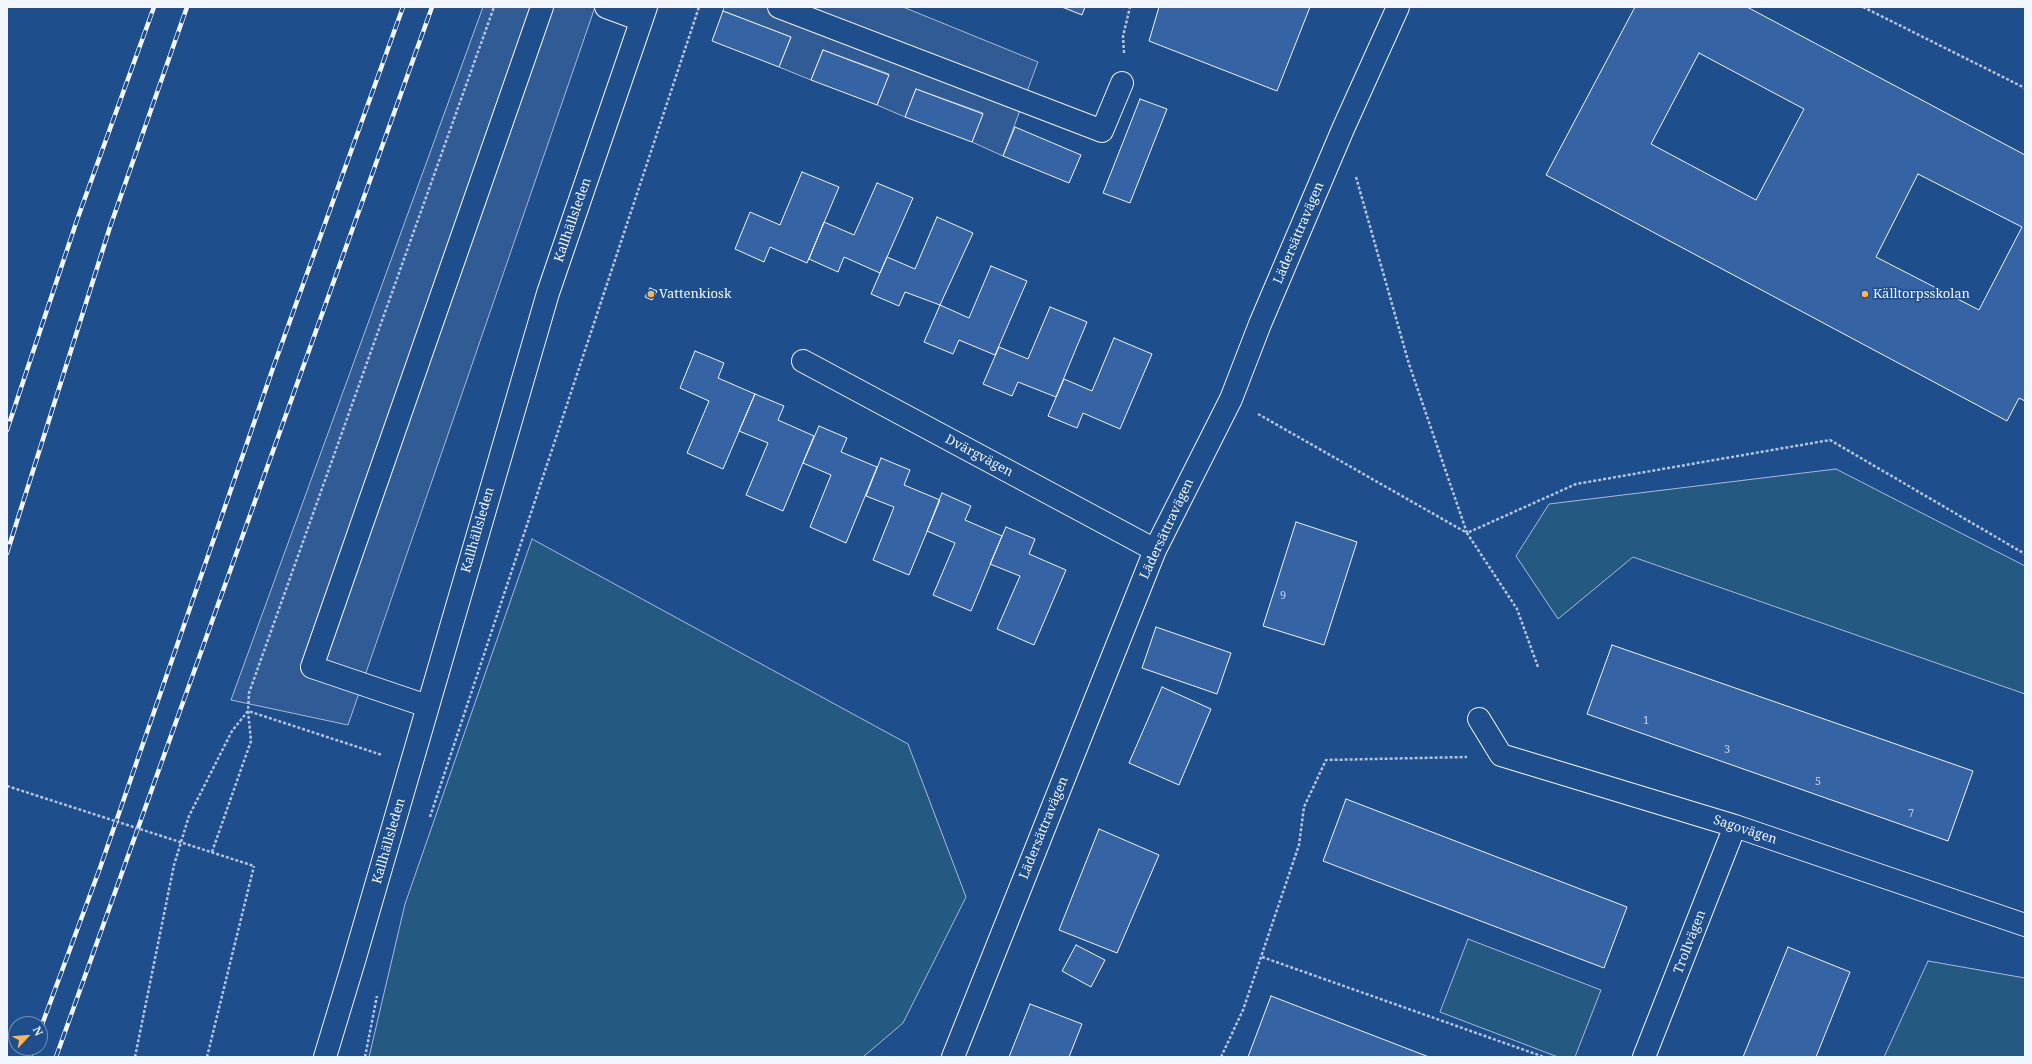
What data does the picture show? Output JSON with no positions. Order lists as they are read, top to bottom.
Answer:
{
  "streets": {
    "street": [
      "Kallhällsleden",
      "Lädersättravägen",
      "Dvärgvägen",
      "Sagovägen",
      "Trollvägen"
    ]
  },
  "crossings": [
    ["Lädersättravägen", "Dvärgvägen"],
    ["Sagovägen", "Trollvägen"]
  ],
  "places": ["Vattenkiosk", "Källtorpsskolan"],
  "house_numbers": [
    "9",
    "1",
    "3",
    "5",
    "7"
  ],
  "north": "top right"
}
